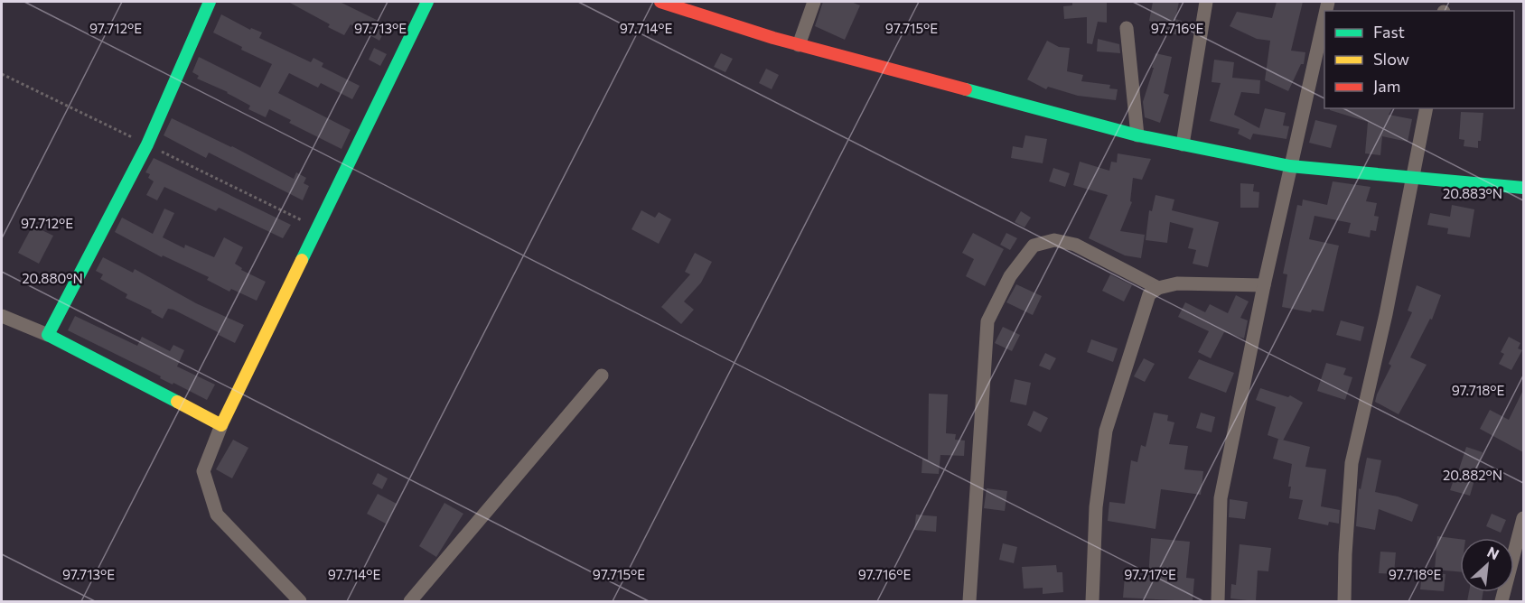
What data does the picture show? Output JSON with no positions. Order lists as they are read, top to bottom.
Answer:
{
  "legend": ["Fast", "Slow", "Jam"],
  "north": "top right",
  "coordinates": [
    "97.712°E",
    "97.713°E",
    "97.714°E",
    "97.715°E",
    "97.716°E",
    "20.883°N",
    "20.880°N",
    "97.718°E",
    "20.882°N",
    "97.717°E"
  ]
}
